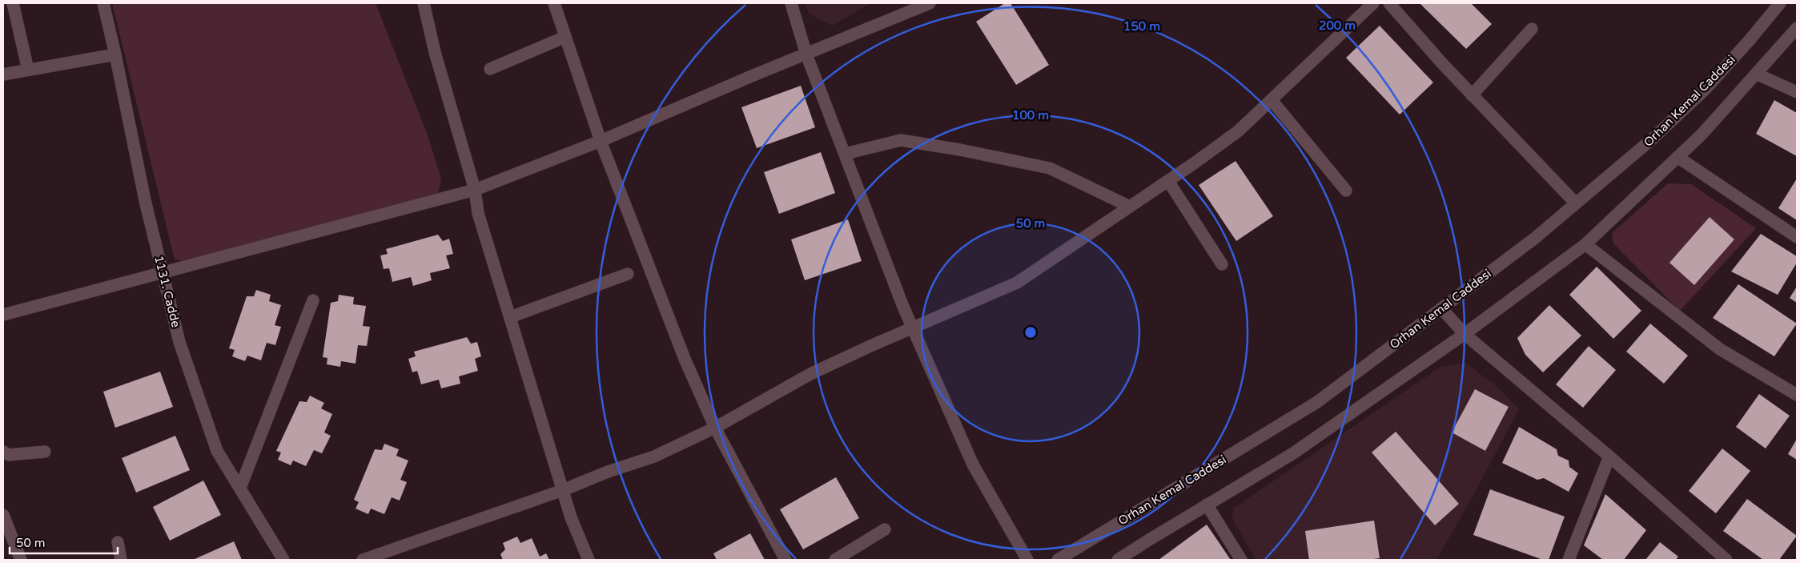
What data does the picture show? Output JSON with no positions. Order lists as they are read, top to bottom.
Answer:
{
  "streets": {
    "street": ["Orhan Kemal Caddesi", "1131. Cadde"]
  },
  "scale_bar": "50 m",
  "rings": [
    "200 m",
    "150 m",
    "100 m",
    "50 m"
  ]
}
